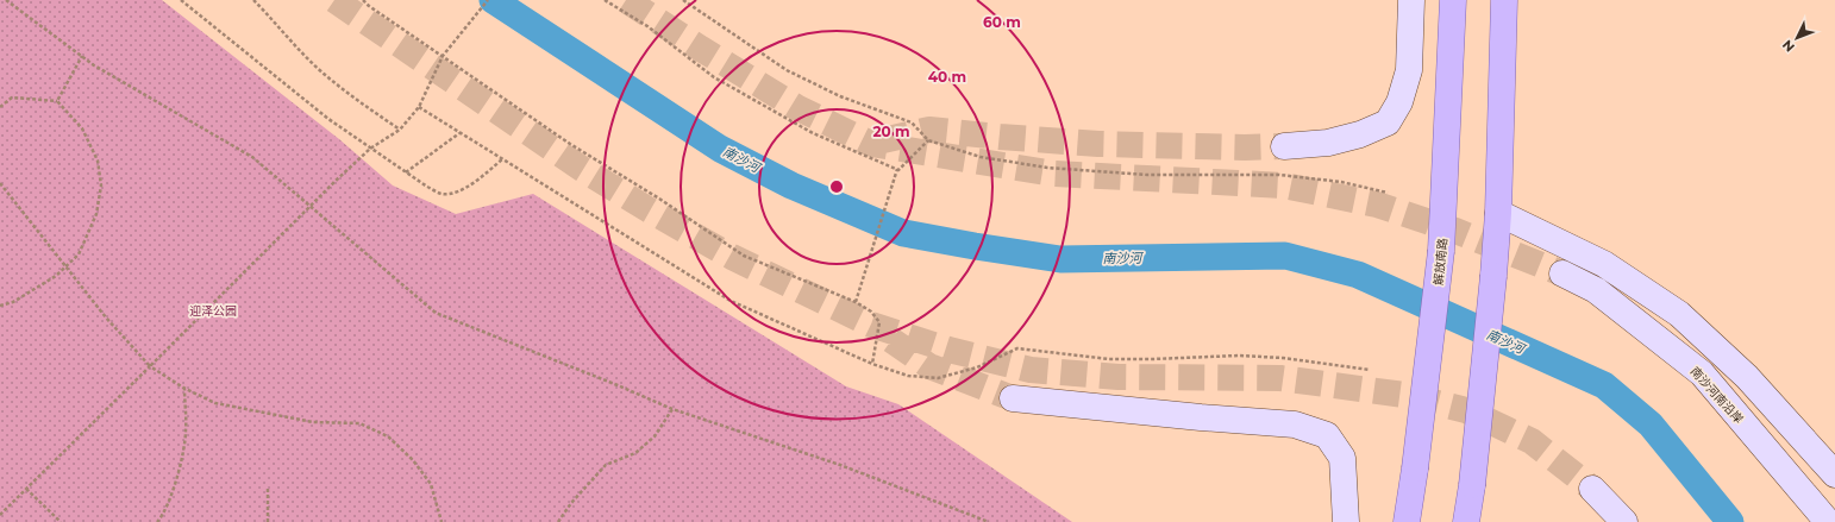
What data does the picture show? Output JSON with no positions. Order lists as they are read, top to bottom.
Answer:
{
  "streets": {
    "main road": ["解放南路"],
    "street": ["南沙河南沿岸"]
  },
  "water": ["南沙河"],
  "parks": ["迎泽公园"],
  "north": "bottom left",
  "rings": ["60 m", "40 m", "20 m"]
}
